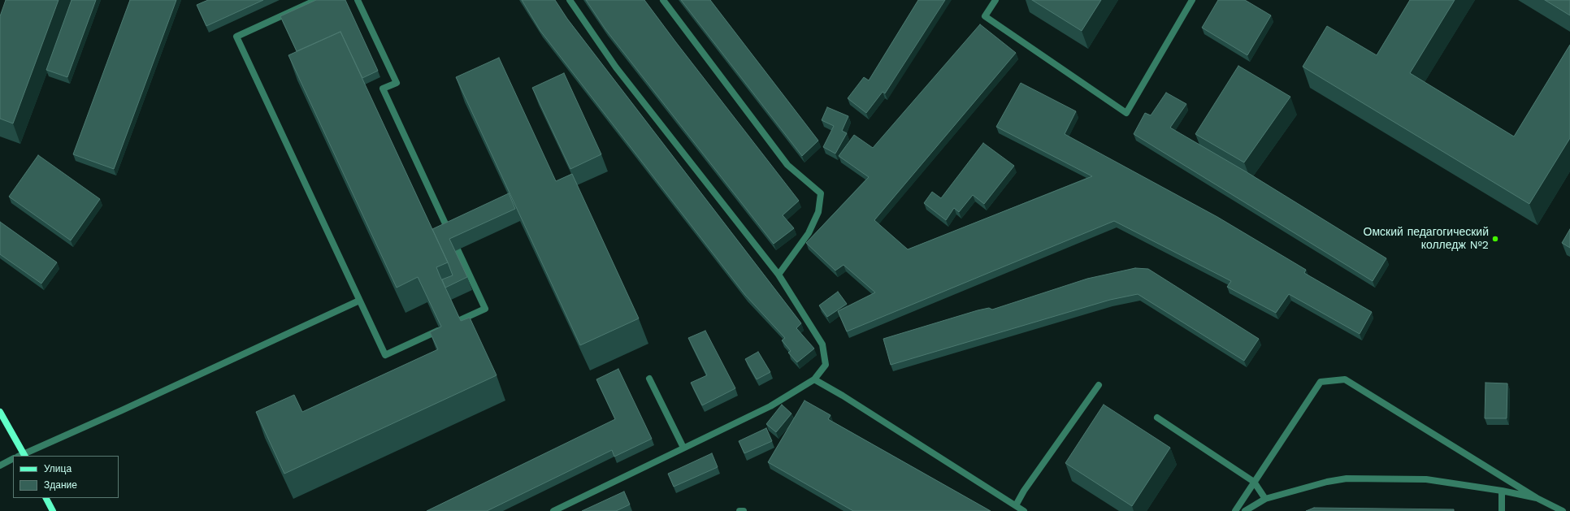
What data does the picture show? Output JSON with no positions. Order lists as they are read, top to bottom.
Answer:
{
  "places": ["Омский педагогический колледж №2"],
  "legend": ["Улица", "Здание"]
}
